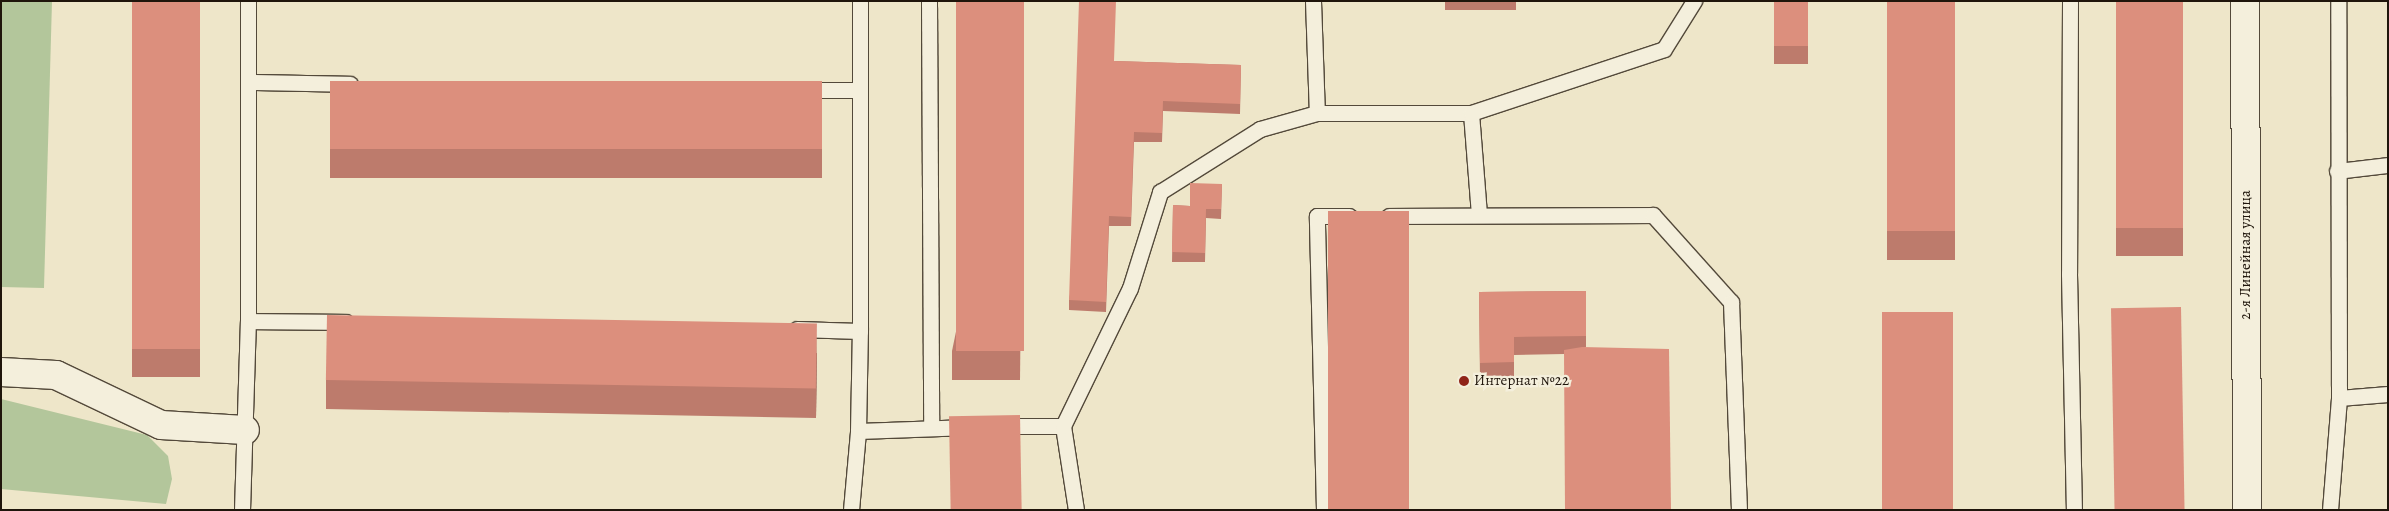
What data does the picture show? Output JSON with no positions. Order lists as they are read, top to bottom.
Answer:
{
  "streets": {
    "street": ["2-я Линейная улица"]
  },
  "places": ["Интернат №22"]
}
